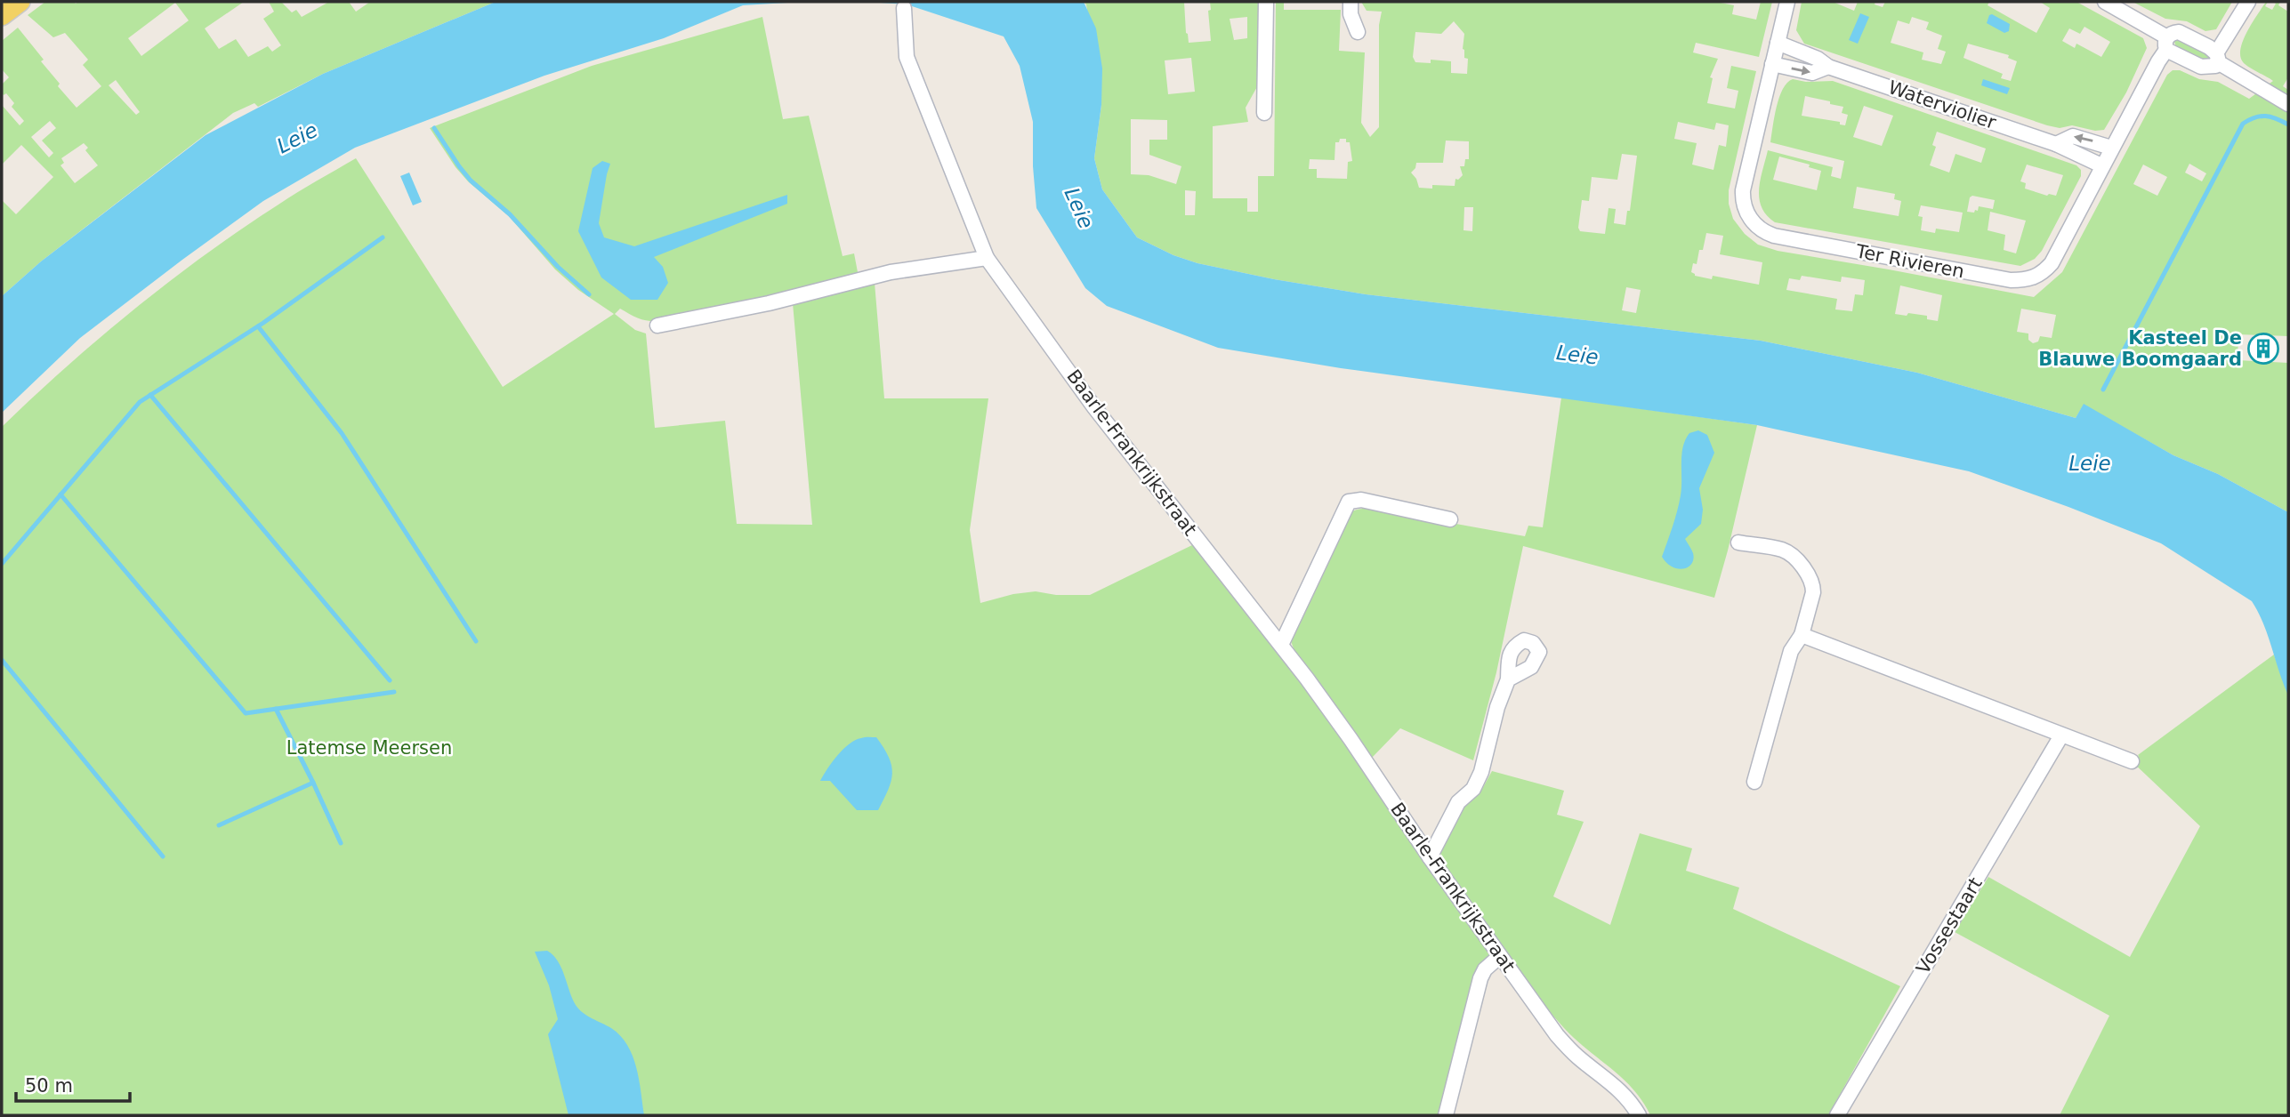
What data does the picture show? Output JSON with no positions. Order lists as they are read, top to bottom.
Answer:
{
  "streets": {
    "street": [
      "Waterviolier",
      "Ter Rivieren",
      "Baarle-Frankrijkstraat",
      "Vossestaart"
    ]
  },
  "crossings": [
    ["Waterviolier", "Ter Rivieren"]
  ],
  "water": ["Leie"],
  "parks": ["Latemse Meersen"],
  "places": {
    "building": ["Kasteel De Blauwe Boomgaard"]
  },
  "scale_bar": "50 m"
}
